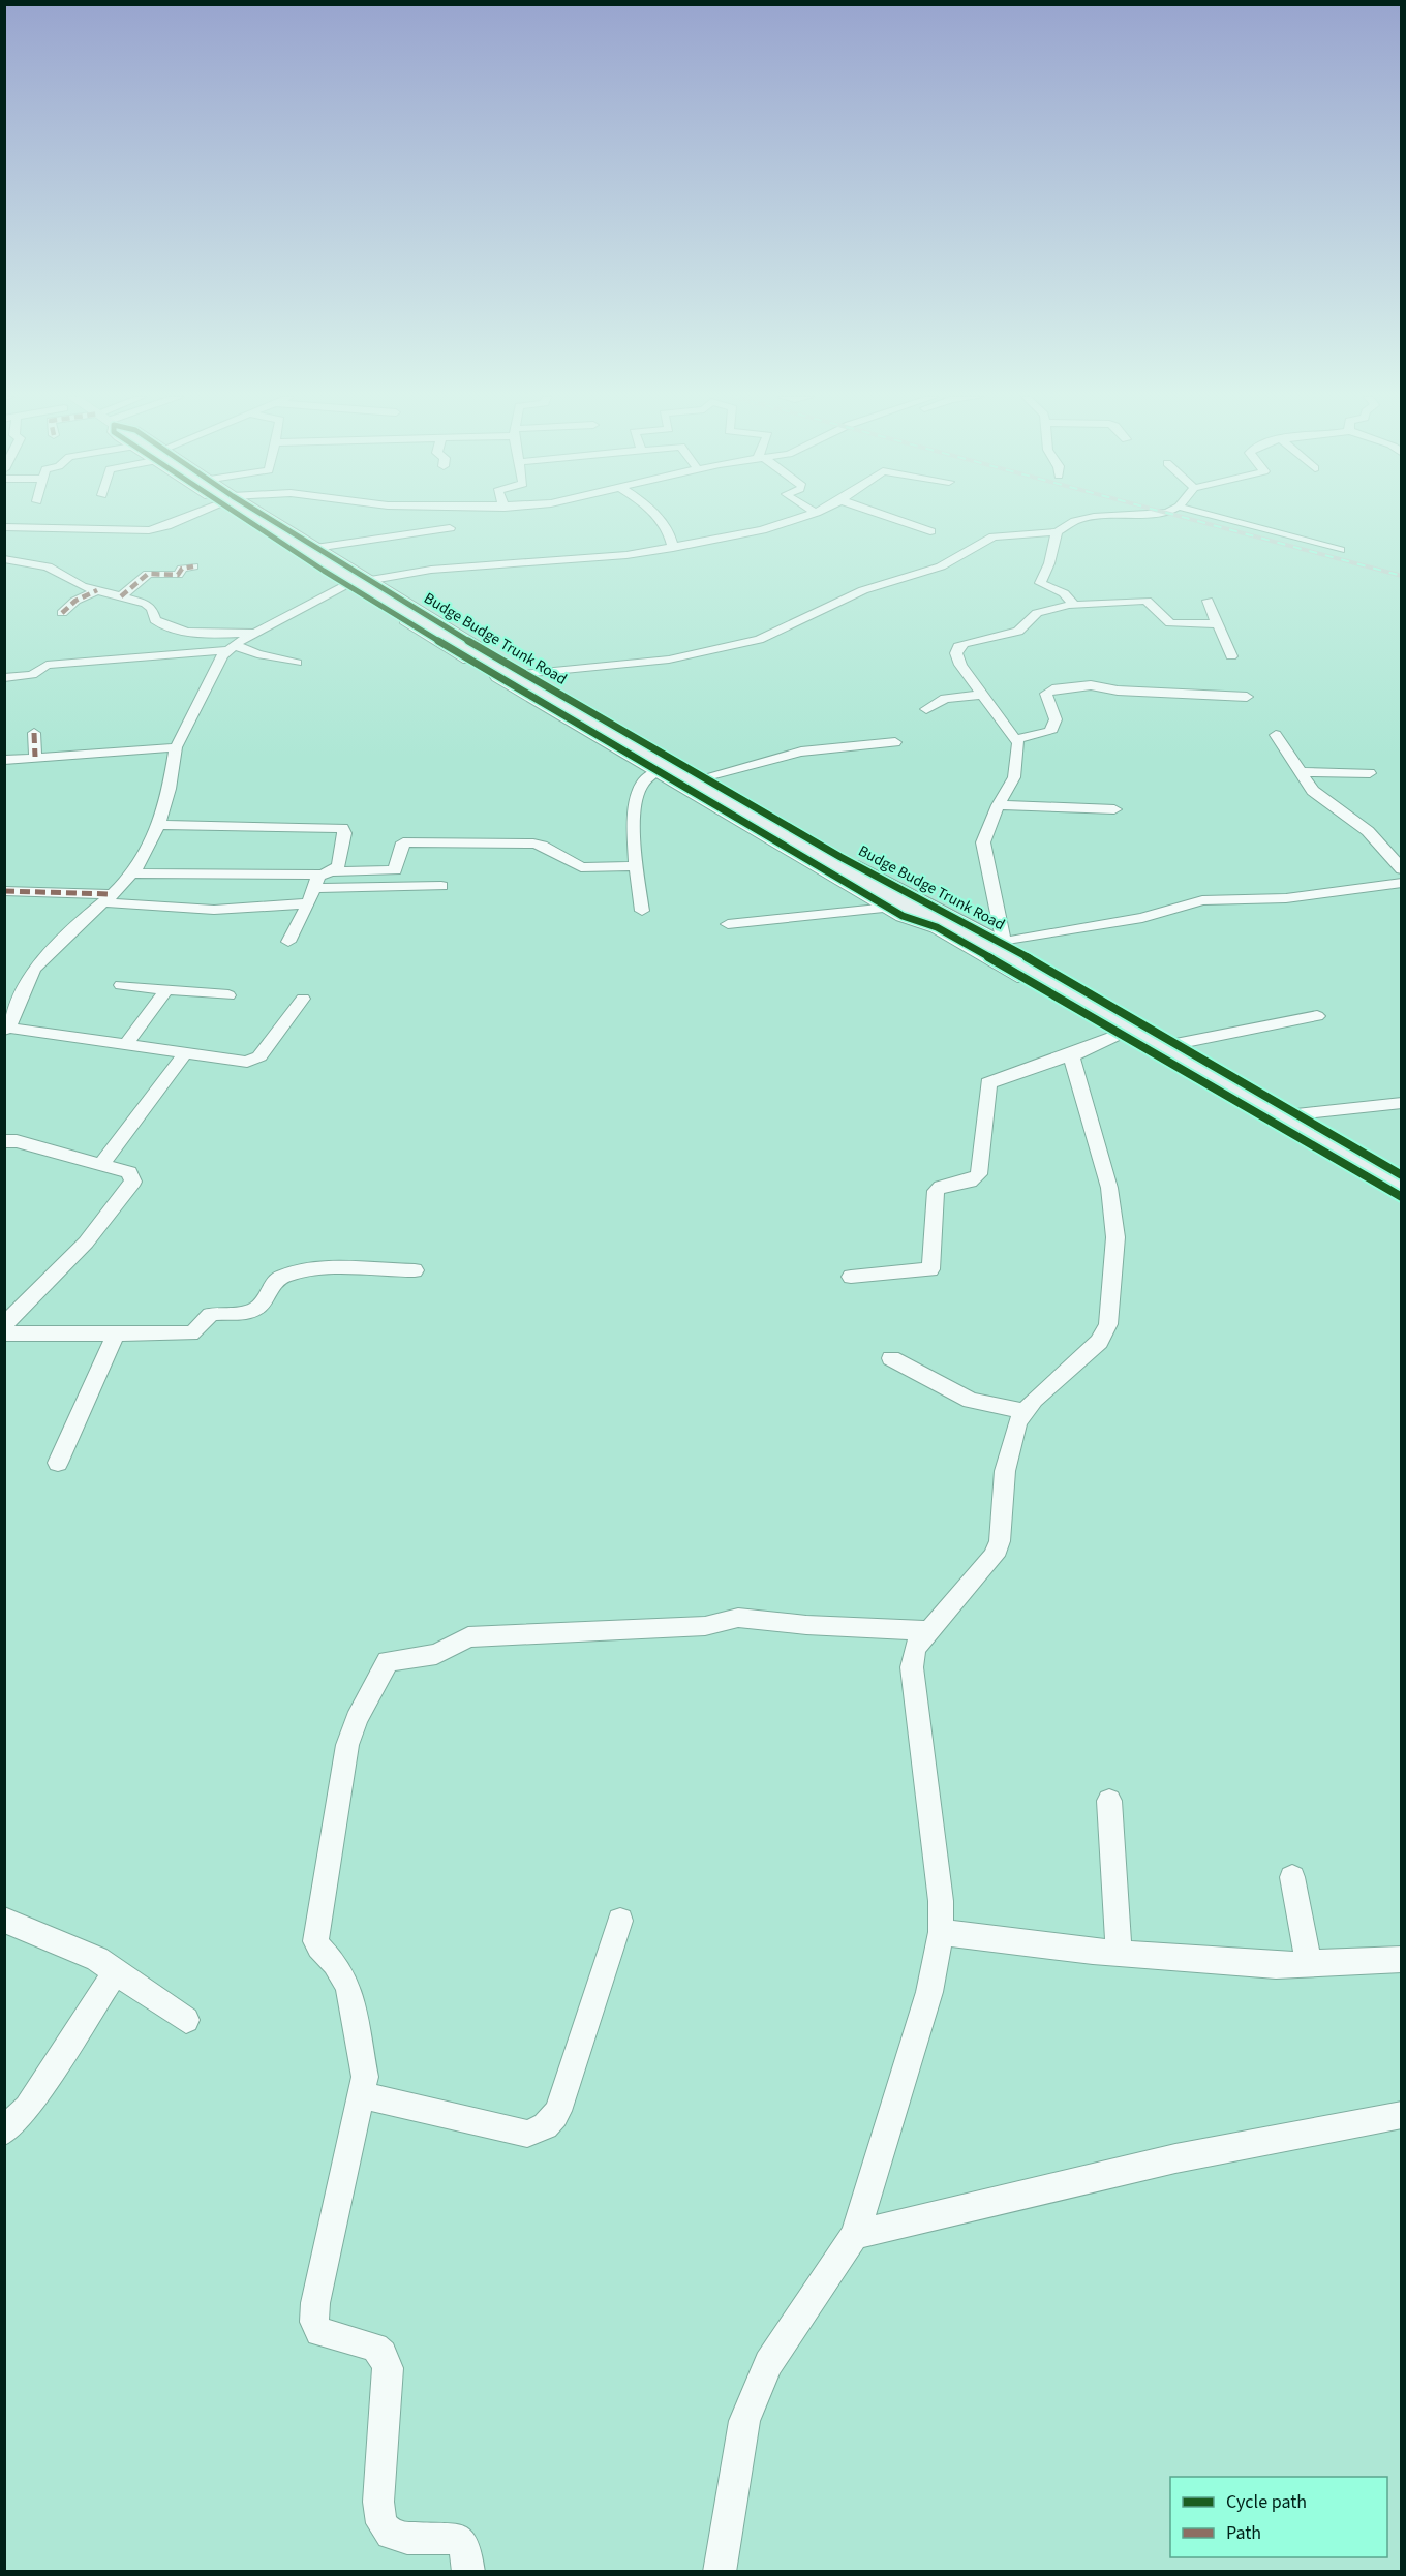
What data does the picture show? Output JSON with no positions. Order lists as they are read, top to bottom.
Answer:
{
  "streets": {
    "street": ["Budge Budge Trunk Road"]
  },
  "legend": ["Cycle path", "Path"]
}
